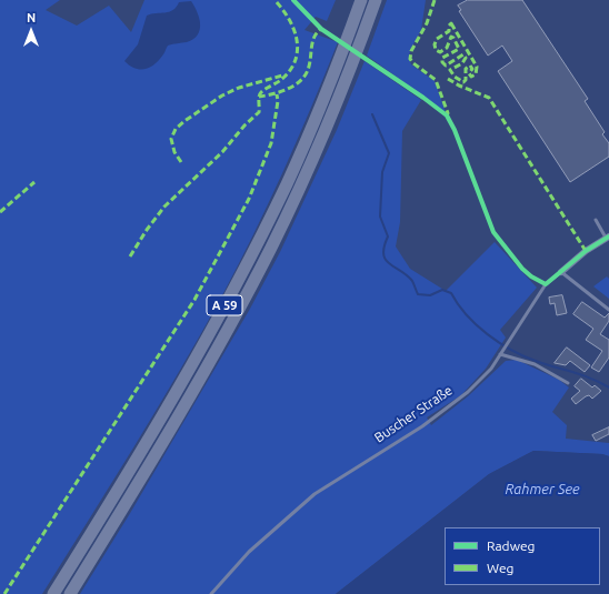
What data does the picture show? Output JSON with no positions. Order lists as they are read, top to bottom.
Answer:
{
  "streets": {
    "highway": ["A 59"],
    "street": ["Buscher Straße"]
  },
  "water": ["Rahmer See"],
  "legend": ["Radweg", "Weg"],
  "north": "top"
}
